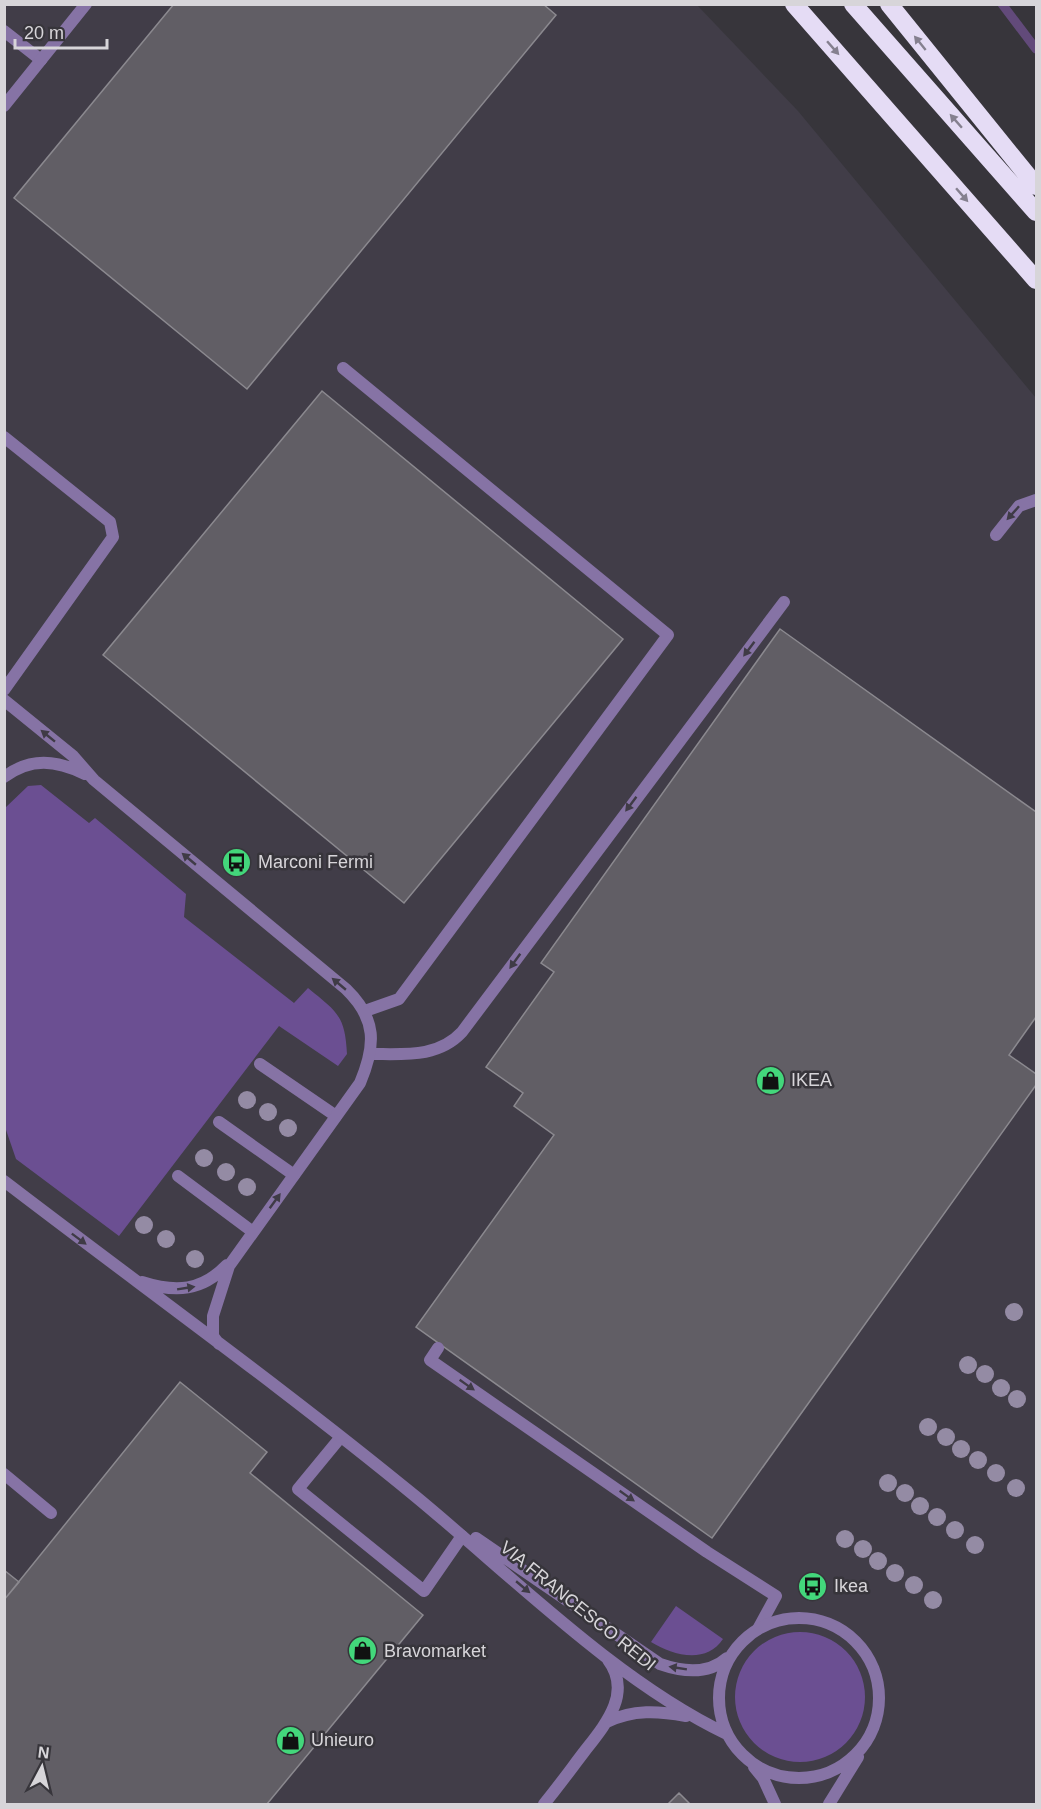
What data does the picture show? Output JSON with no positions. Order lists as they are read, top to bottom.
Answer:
{
  "streets": {
    "street": ["VIA FRANCESCO REDI"]
  },
  "places": {
    "bus stop": ["Marconi Fermi", "Ikea"],
    "shop": ["IKEA", "Bravomarket", "Unieuro"]
  },
  "scale_bar": "20 m",
  "north": "top"
}
